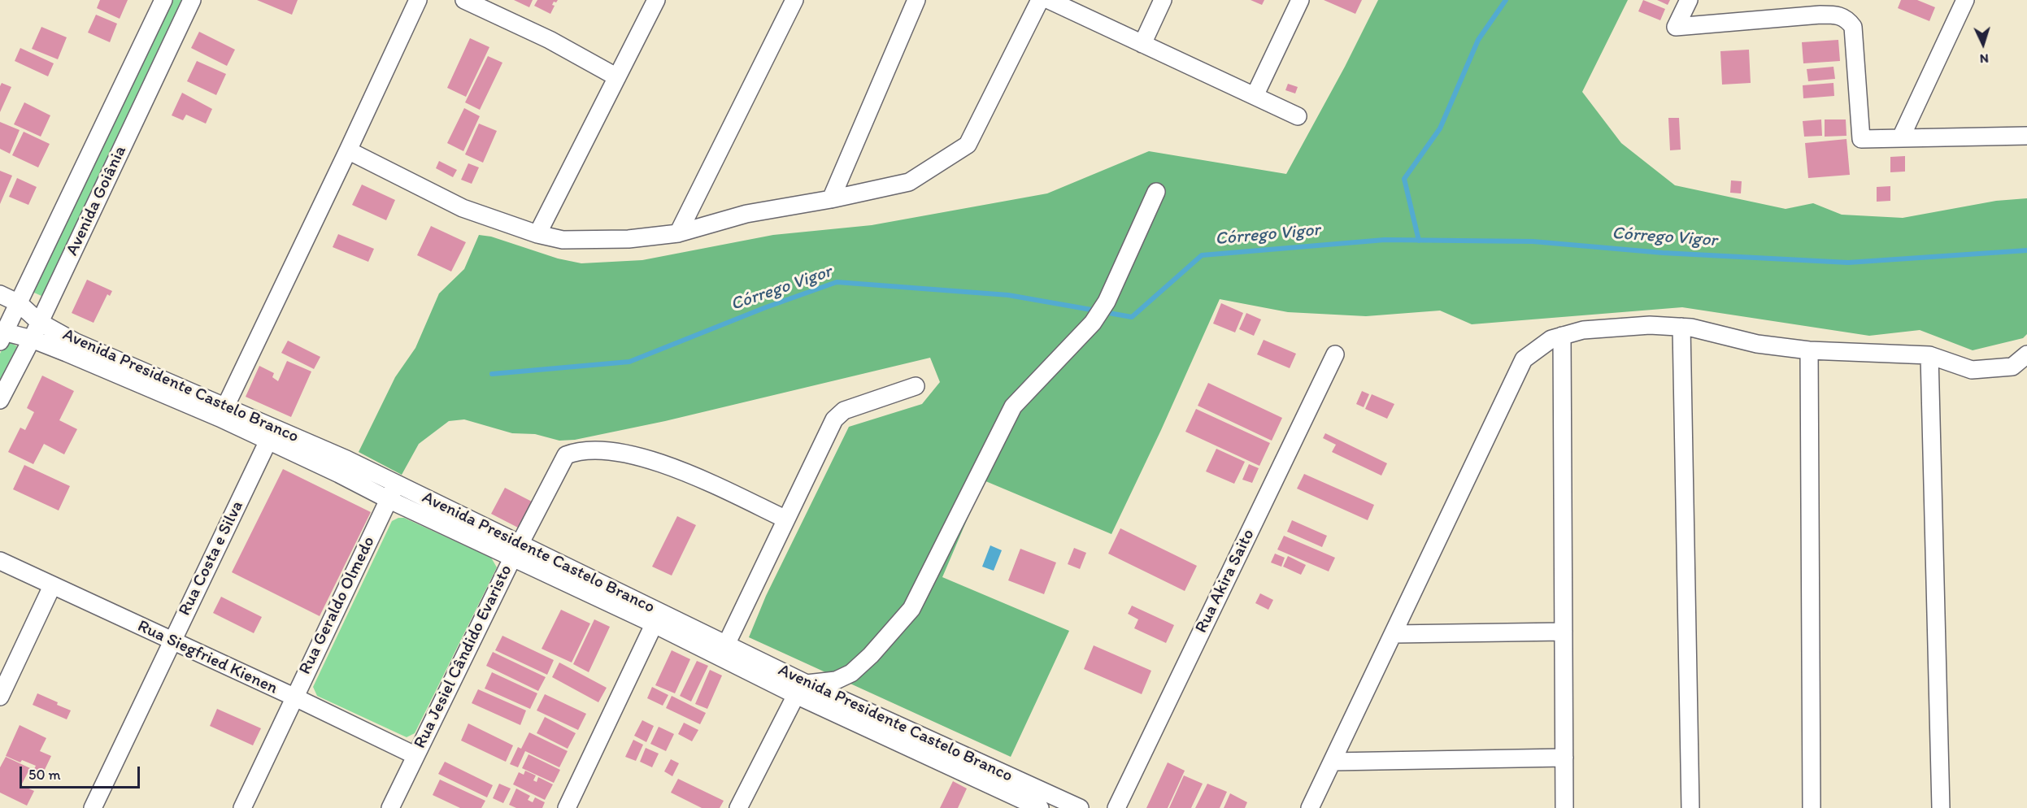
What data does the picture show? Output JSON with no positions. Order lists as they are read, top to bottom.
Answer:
{
  "streets": {
    "street": [
      "Avenida Goiânia",
      "Avenida Presidente Castelo Branco",
      "Rua Costa e Silva",
      "Rua Akira Saito",
      "Rua Geraldo Olmedo",
      "Rua Jesiel Cândido Evaristo",
      "Rua Siegfried Kienen"
    ]
  },
  "crossings": [
    ["Avenida Goiânia", "Avenida Presidente Castelo Branco"],
    ["Avenida Presidente Castelo Branco", "Rua Costa e Silva"],
    ["Avenida Presidente Castelo Branco", "Rua Geraldo Olmedo"],
    ["Avenida Presidente Castelo Branco", "Rua Jesiel Cândido Evaristo"],
    ["Rua Costa e Silva", "Rua Siegfried Kienen"],
    ["Rua Geraldo Olmedo", "Rua Siegfried Kienen"],
    ["Rua Jesiel Cândido Evaristo", "Rua Siegfried Kienen"]
  ],
  "water": ["Córrego Vigor"],
  "scale_bar": "50 m",
  "north": "bottom"
}
